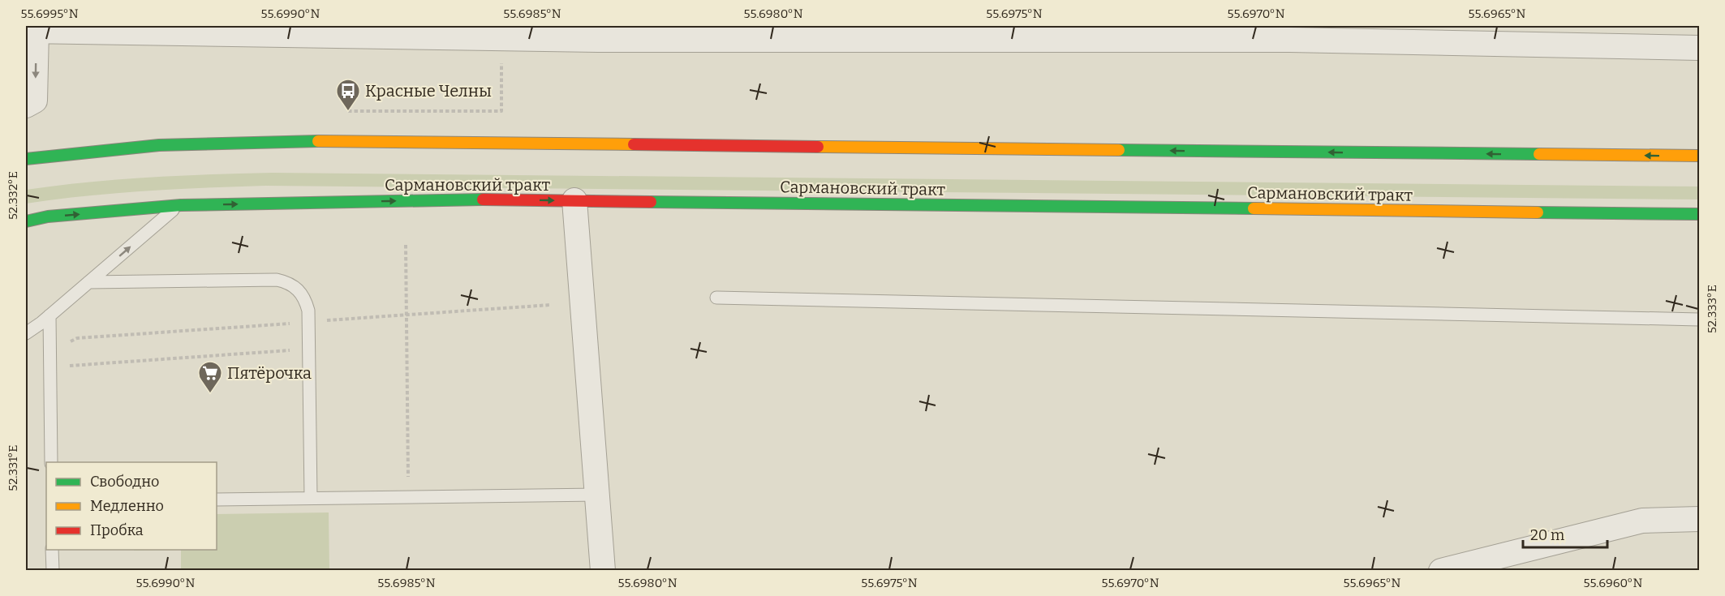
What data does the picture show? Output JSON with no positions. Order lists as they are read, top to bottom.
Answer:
{
  "streets": {
    "main road": ["Сармановский тракт"]
  },
  "places": {
    "bus stop": ["Красные Челны"],
    "supermarket": ["Пятёрочка"]
  },
  "legend": ["Свободно", "Медленно", "Пробка"],
  "scale_bar": "20 m",
  "coordinates": [
    "55.6995°N",
    "55.6990°N",
    "55.6985°N",
    "55.6980°N",
    "55.6975°N",
    "55.6970°N",
    "55.6965°N",
    "52.332°E",
    "52.333°E",
    "52.331°E",
    "55.6960°N"
  ]
}
